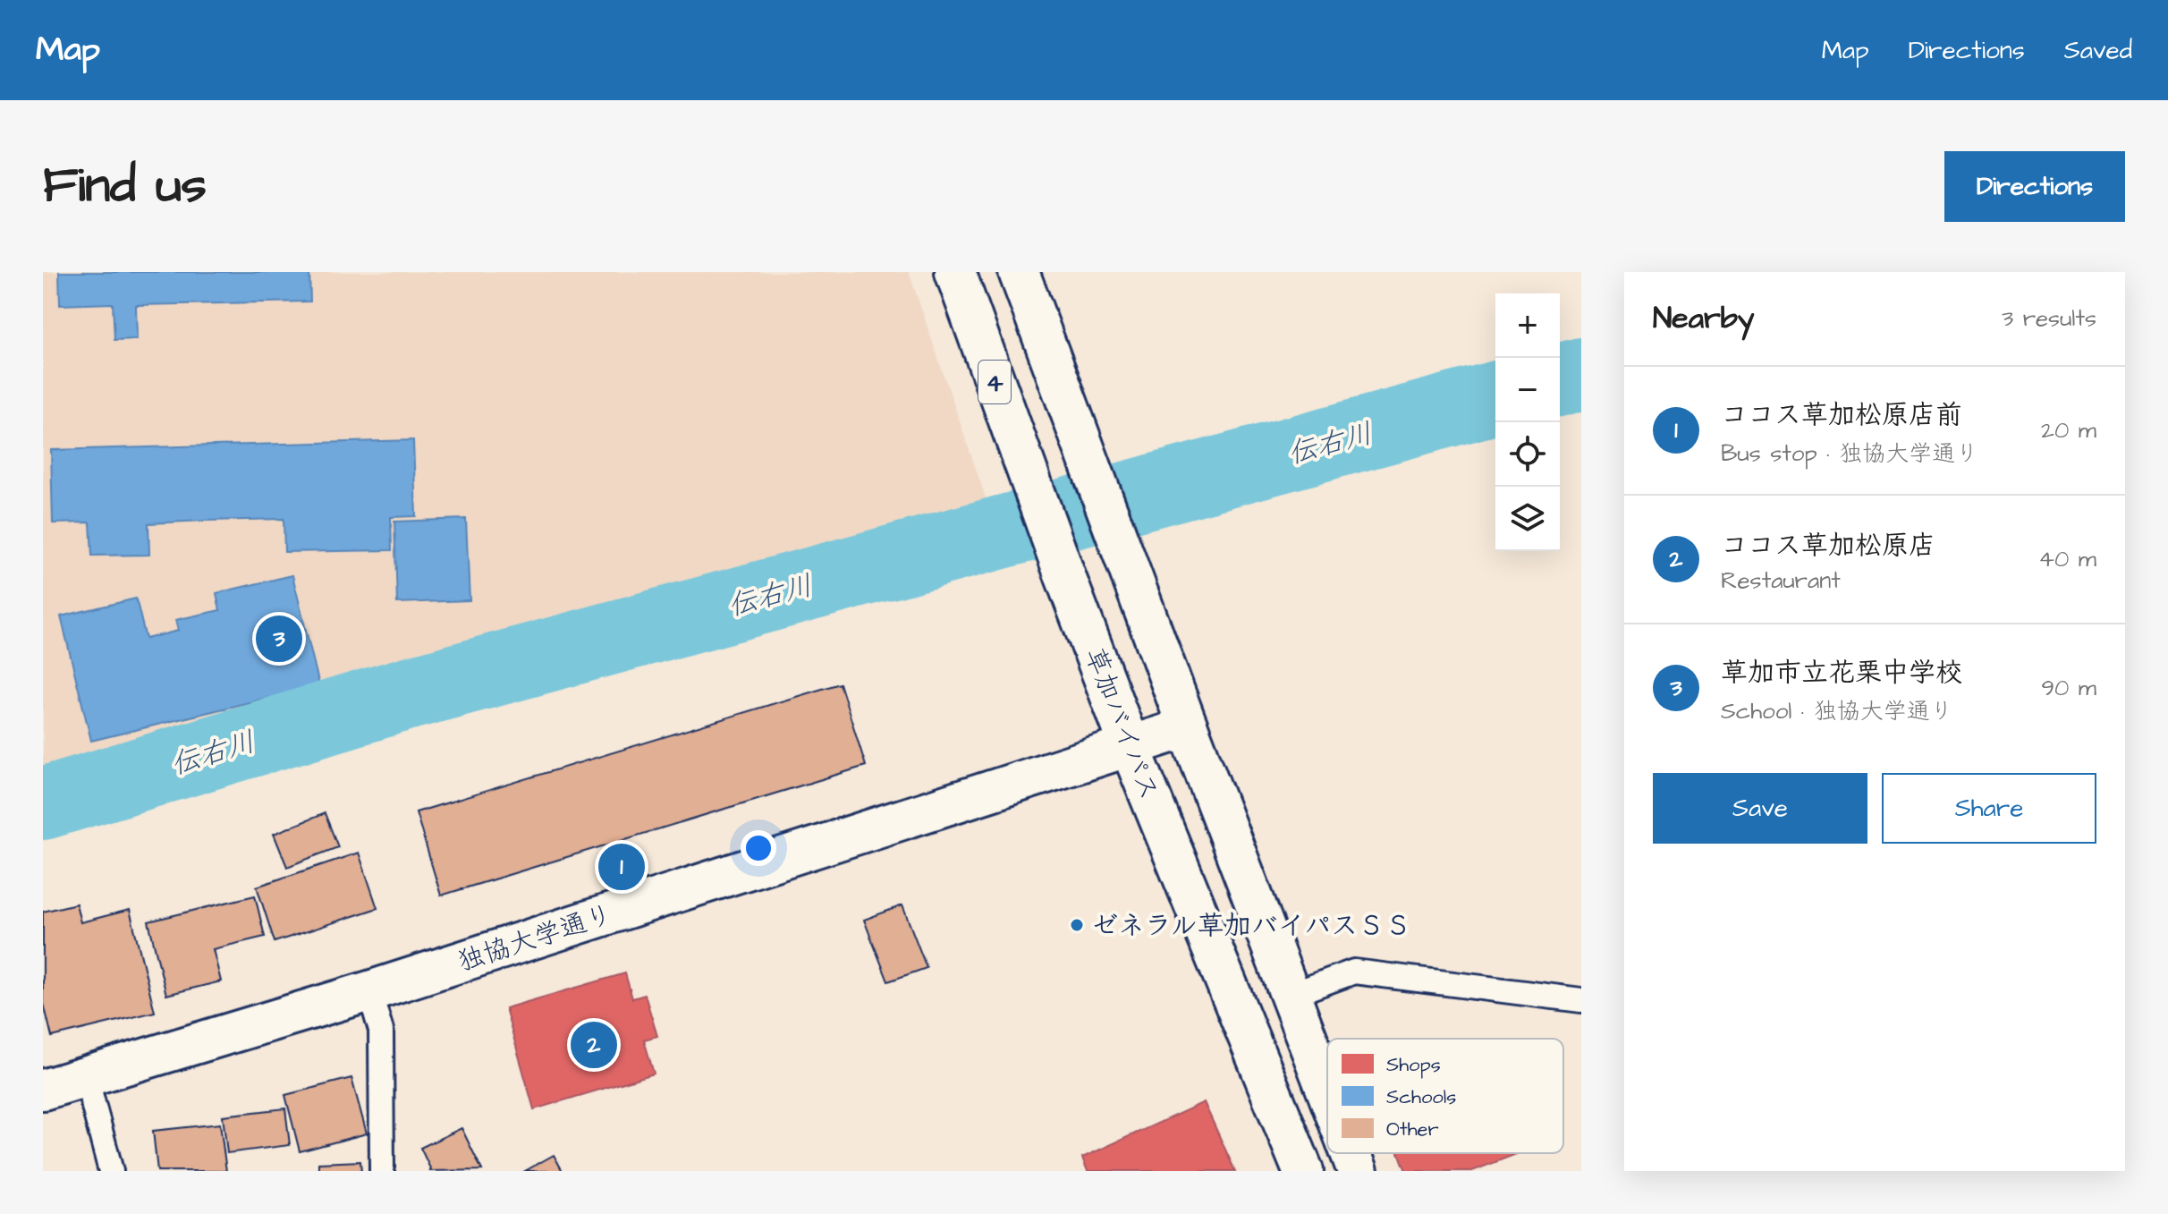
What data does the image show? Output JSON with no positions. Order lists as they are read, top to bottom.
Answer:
{
  "streets": {
    "main road": ["4", "草加バイパス", "独協大学通り"]
  },
  "crossings": [
    ["4", "独協大学通り"],
    ["草加バイパス", "独協大学通り"]
  ],
  "water": ["伝右川"],
  "places": ["ゼネラル草加バイパスＳＳ"],
  "legend": ["Shops", "Schools", "Other"],
  "page": {
    "header": "Map",
    "nav": ["Map", "Directions", "Saved"],
    "title": "Find us",
    "buttons": [
      "Directions",
      ["Save", "Share"]
    ],
    "heading": ["Nearby", "3 results"],
    "map_buttons": ["+", "−"],
    "list": [
      {
        "mark": "1",
        "name": "ココス草加松原店前",
        "note": "Bus stop · 独協大学通り",
        "value": "20 m"
      },
      {
        "mark": "2",
        "name": "ココス草加松原店",
        "note": "Restaurant",
        "value": "40 m"
      },
      {
        "mark": "3",
        "name": "草加市立花栗中学校",
        "note": "School · 独協大学通り",
        "value": "90 m"
      }
    ],
    "pins": ["3", "1", "2"]
  }
}
